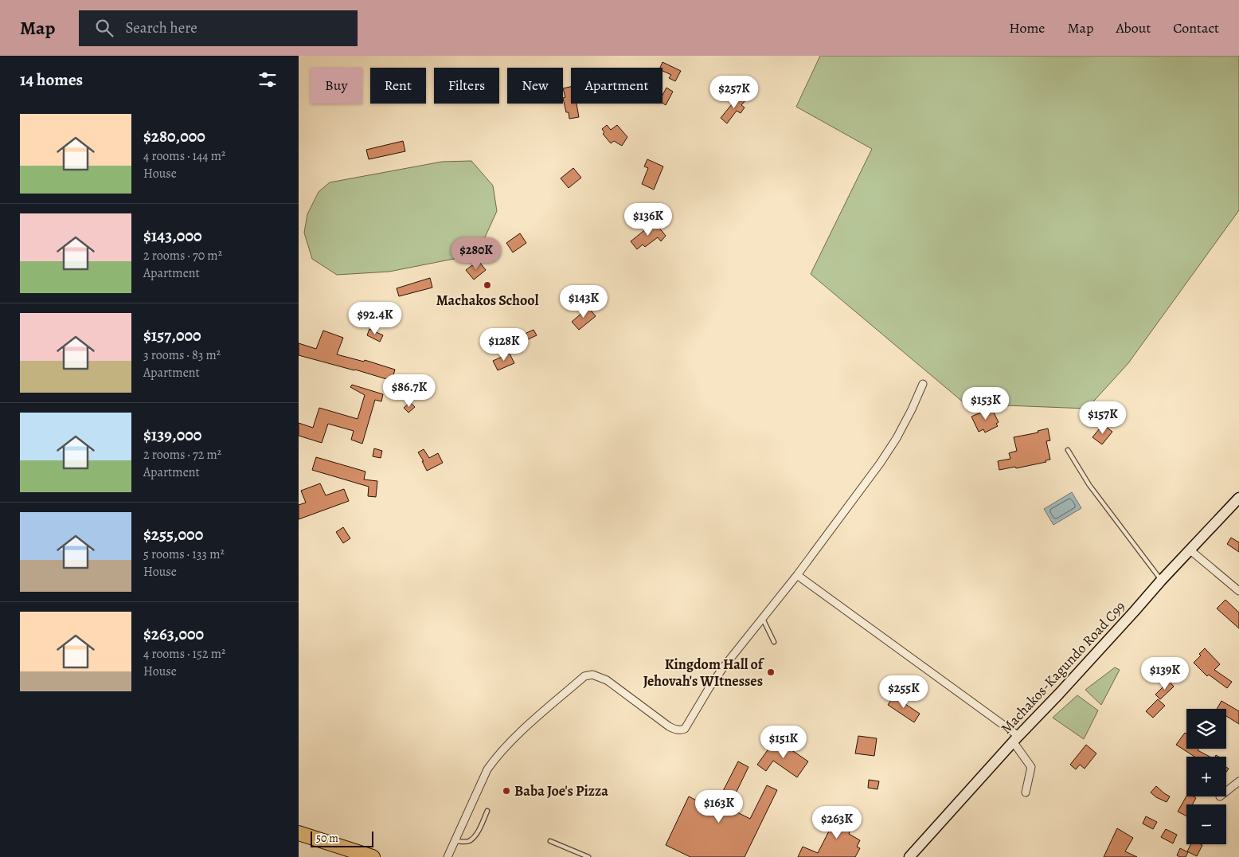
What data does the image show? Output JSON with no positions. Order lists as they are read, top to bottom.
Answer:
{
  "streets": {
    "main road": ["Machakos-Kagundo Road C99"]
  },
  "places": ["Machakos School", "Kingdom Hall of Jehovah's WItnesses", "Baba Joe's Pizza"],
  "scale_bar": "50 m",
  "page": {
    "header": "Map",
    "search": "Search here",
    "nav": [
      "Home",
      "Map",
      "About",
      "Contact"
    ],
    "heading": "14 homes",
    "chip": [
      "Buy",
      "Rent",
      "Filters",
      "New",
      "Apartment"
    ],
    "price": [
      "$257K",
      "$136K",
      "$280K",
      "$143K",
      "$92.4K",
      "$128K",
      "$86.7K",
      "$153K",
      "$157K",
      "$139K",
      "$255K",
      "$151K",
      "$163K",
      "$263K"
    ],
    "list": [
      {
        "name": "$280,000",
        "note": "4 rooms · 144 m² · House"
      },
      {
        "name": "$143,000",
        "note": "2 rooms · 70 m² · Apartment"
      },
      {
        "name": "$157,000",
        "note": "3 rooms · 83 m² · Apartment"
      },
      {
        "name": "$139,000",
        "note": "2 rooms · 72 m² · Apartment"
      },
      {
        "name": "$255,000",
        "note": "5 rooms · 133 m² · House"
      },
      {
        "name": "$263,000",
        "note": "4 rooms · 152 m² · House"
      }
    ],
    "map_buttons": ["+", "−"],
    "scale": "50 m"
  }
}
